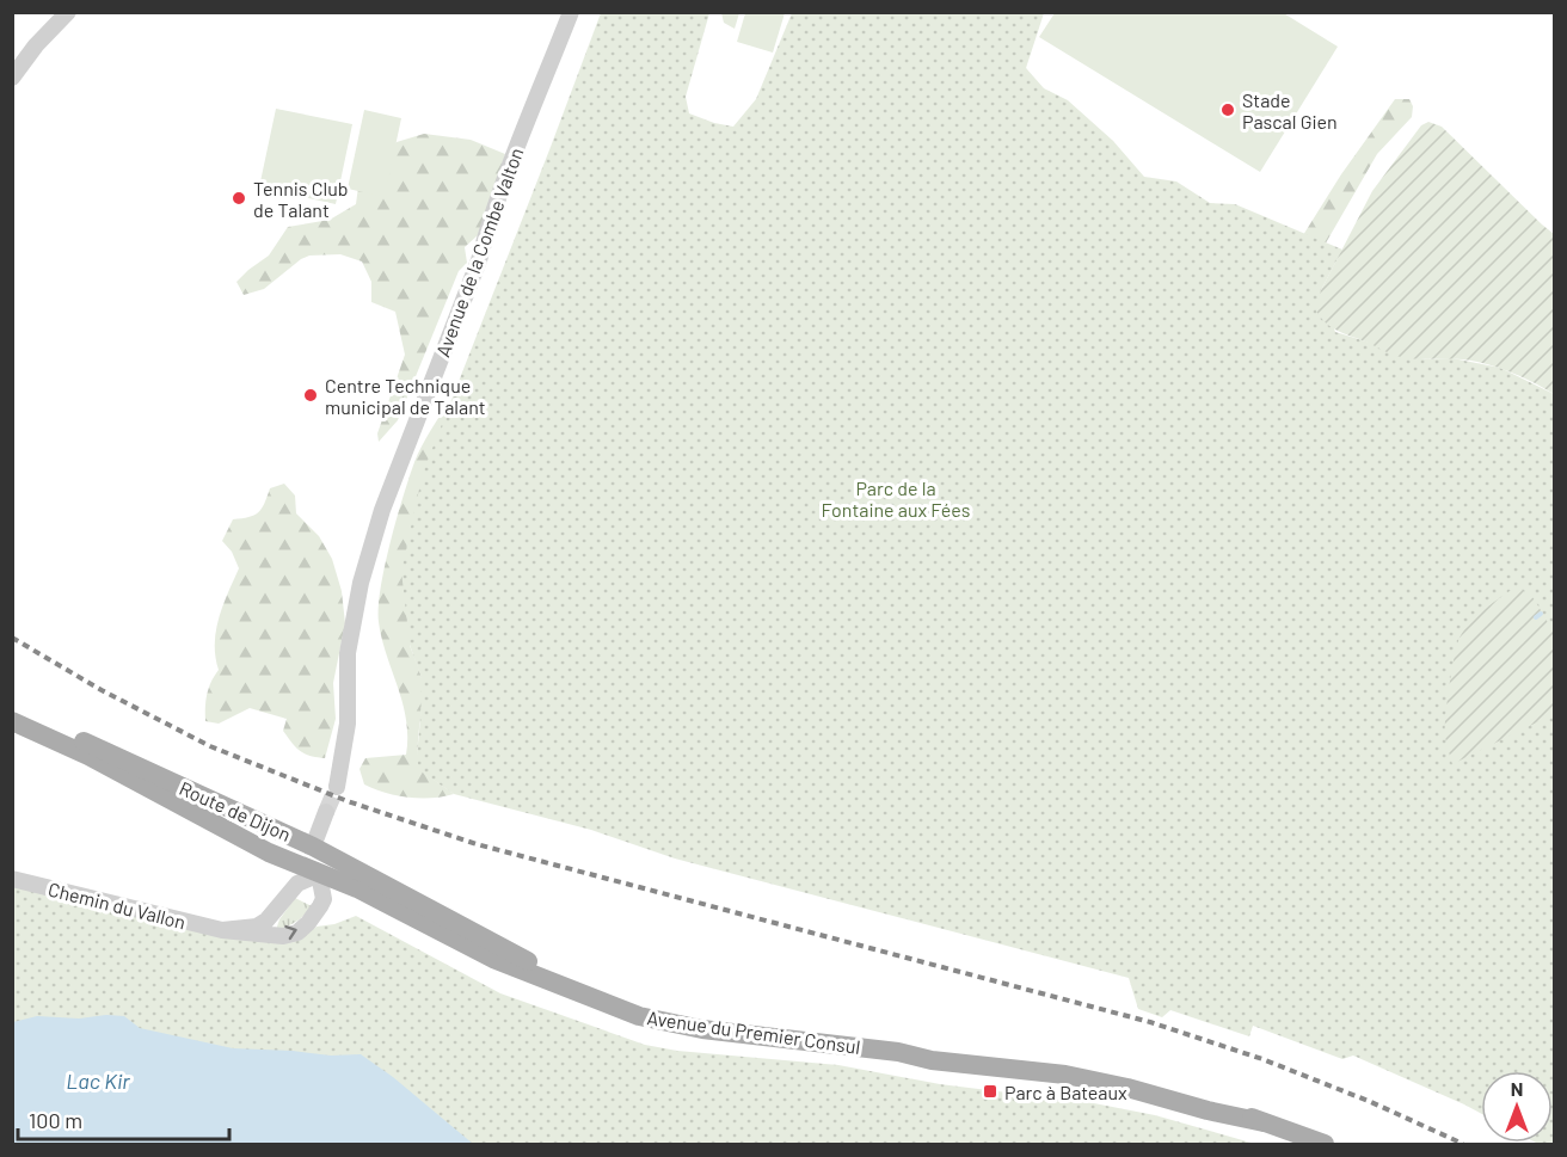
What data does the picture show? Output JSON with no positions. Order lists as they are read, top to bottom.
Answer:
{
  "streets": {
    "main road": ["Route de Dijon", "Avenue du Premier Consul"],
    "street": ["Avenue de la Combe Valton", "Chemin du Vallon"]
  },
  "crossings": [
    ["Route de Dijon", "Chemin du Vallon"],
    ["Route de Dijon", "Avenue du Premier Consul"],
    ["Chemin du Vallon", "Avenue du Premier Consul"]
  ],
  "water": ["Lac Kir"],
  "parks": ["Parc de la Fontaine aux Fées"],
  "places": {
    "other": ["Stade Pascal Gien", "Tennis Club de Talant", "Centre Technique municipal de Talant"],
    "transit": ["Parc à Bateaux"]
  },
  "scale_bar": "100 m",
  "north": "top"
}
